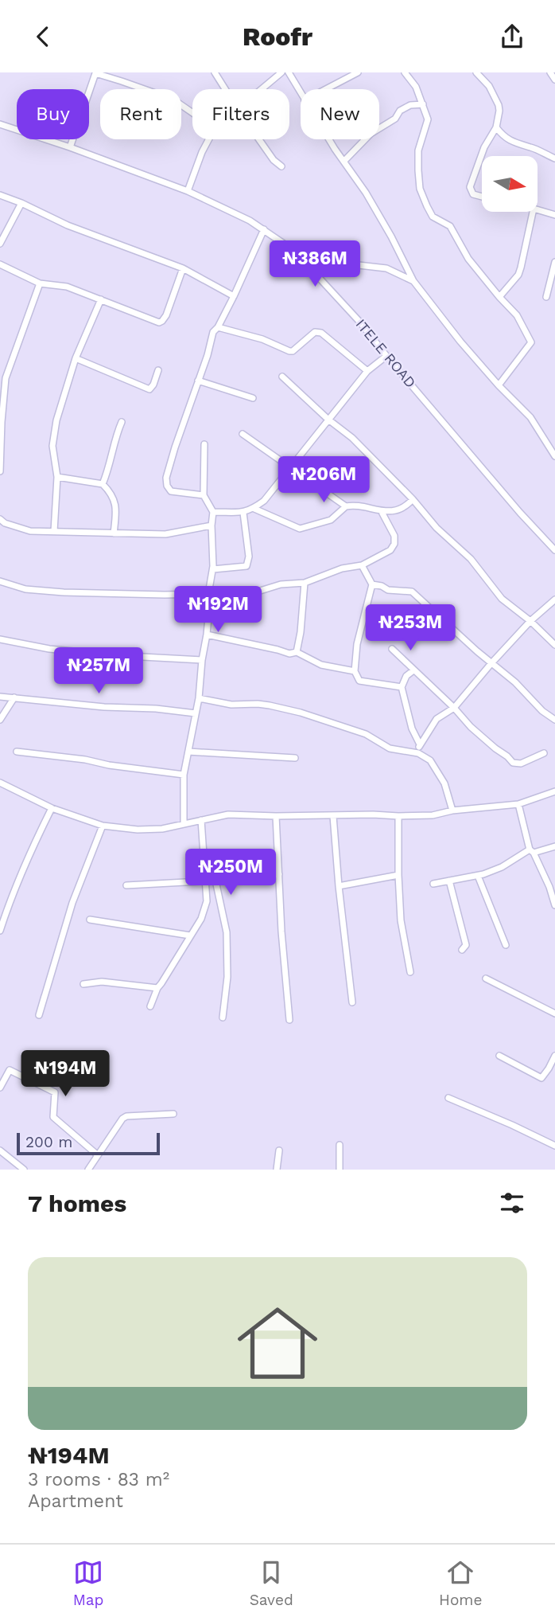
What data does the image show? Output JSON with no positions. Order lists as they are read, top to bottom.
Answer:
{
  "streets": {
    "street": ["ITELE ROAD"]
  },
  "scale_bar": "200 m",
  "north": "right",
  "page": {
    "header": "Roofr",
    "chip": [
      "Buy",
      "Rent",
      "Filters",
      "New"
    ],
    "price": [
      "₦386M",
      "₦206M",
      "₦192M",
      "₦253M",
      "₦257M",
      "₦250M",
      "₦194M"
    ],
    "scale": "200 m",
    "heading": "7 homes",
    "list": [
      {
        "name": "₦194M",
        "note": "3 rooms · 83 m² · Apartment"
      }
    ],
    "tabs": ["Map", "Saved", "Home"]
  }
}
